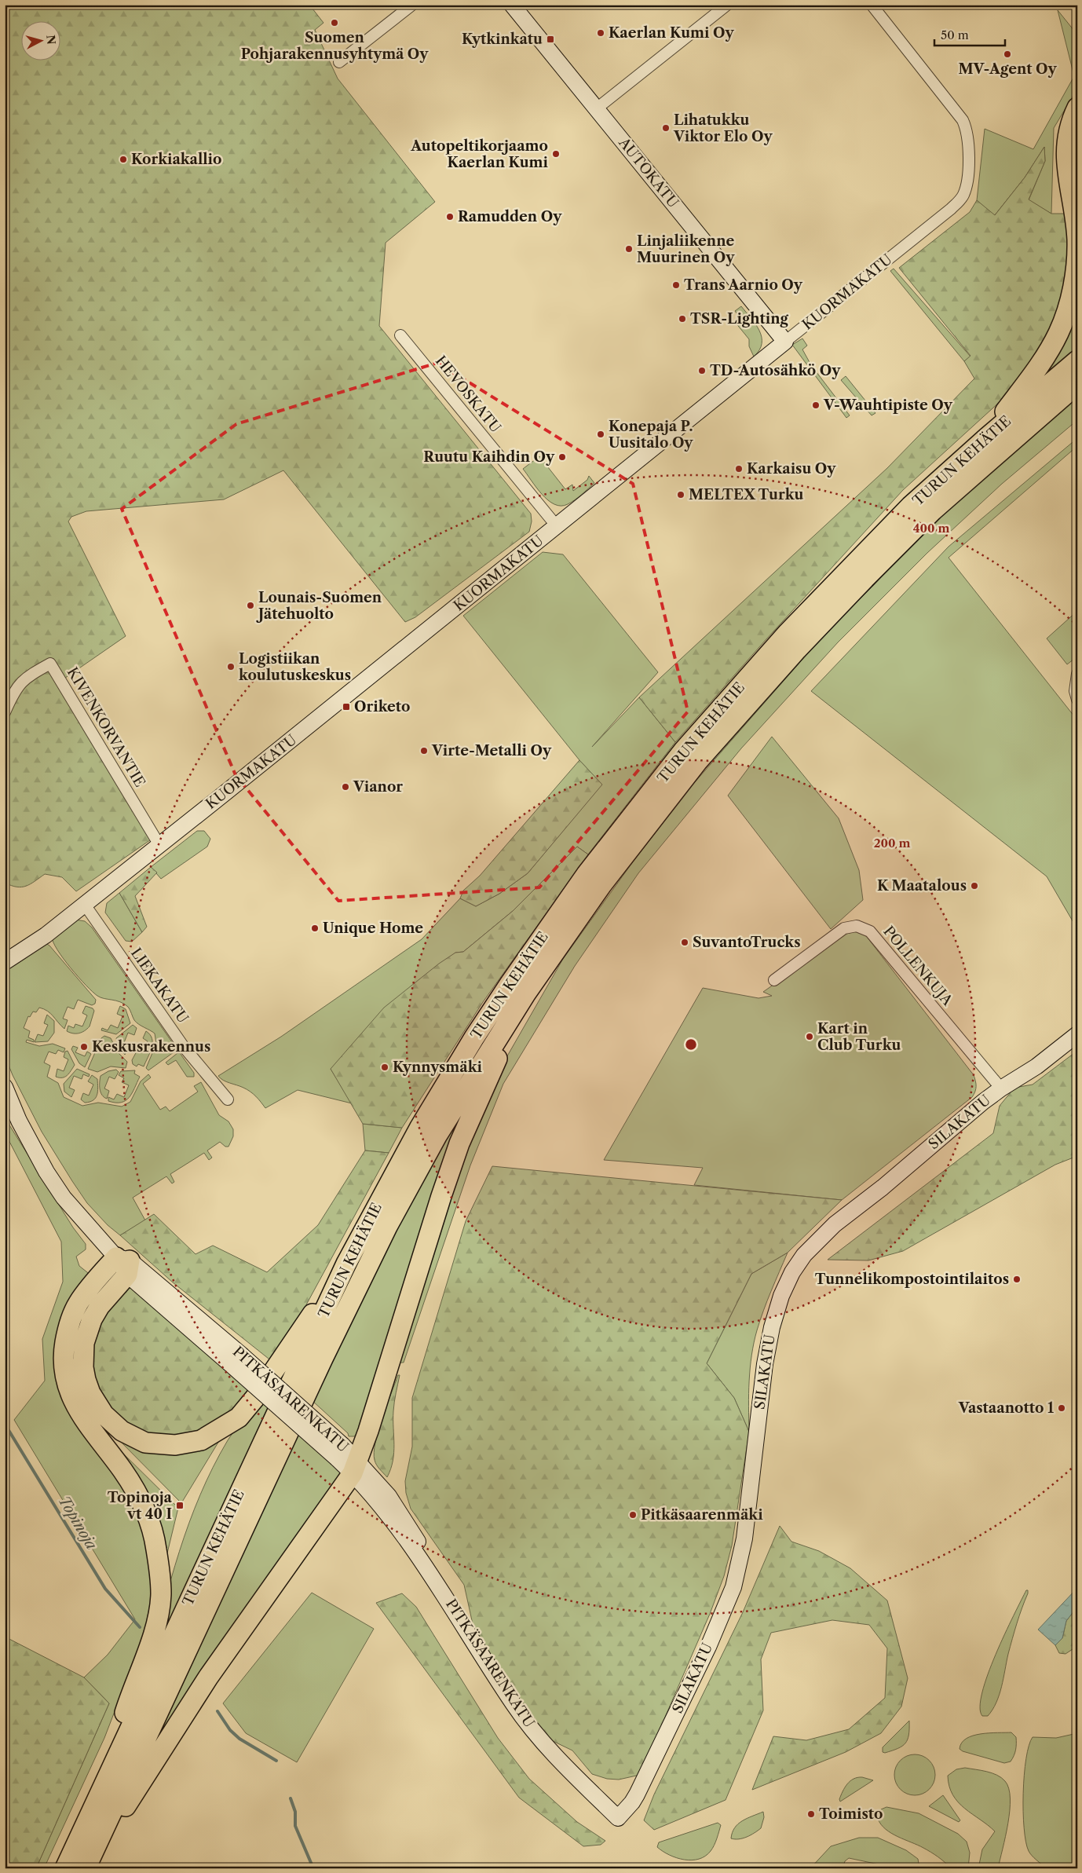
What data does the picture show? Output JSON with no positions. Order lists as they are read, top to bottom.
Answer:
{
  "streets": {
    "highway": ["TURUN KEHÄTIE"],
    "street": [
      "AUTOKATU",
      "KUORMAKATU",
      "HEVOSKATU",
      "KIVENKORVANTIE",
      "POLLENKUJA",
      "LIEKAKATU",
      "SILAKATU",
      "PITKÄSAARENKATU"
    ]
  },
  "crossings": [
    ["AUTOKATU", "KUORMAKATU"],
    ["KUORMAKATU", "HEVOSKATU"],
    ["KUORMAKATU", "KIVENKORVANTIE"],
    ["KUORMAKATU", "LIEKAKATU"],
    ["POLLENKUJA", "SILAKATU"],
    ["SILAKATU", "PITKÄSAARENKATU"]
  ],
  "water": ["Topinoja"],
  "places": {
    "other": [
      "Suomen Pohjarakennusyhtymä Oy",
      "Kaerlan Kumi Oy",
      "MV-Agent Oy",
      "Lihatukku Viktor Elo Oy",
      "Autopeltikorjaamo Kaerlan Kumi",
      "Korkiakallio",
      "Ramudden Oy",
      "Linjaliikenne Muurinen Oy",
      "Trans Aarnio Oy",
      "TSR-Lighting",
      "TD-Autosähkö Oy",
      "V-Wauhtipiste Oy",
      "Konepaja P. Uusitalo Oy",
      "Ruutu Kaihdin Oy",
      "Karkaisu Oy",
      "MELTEX Turku",
      "Lounais-Suomen Jätehuolto",
      "Logistiikan koulutuskeskus",
      "Virte-Metalli Oy",
      "Vianor",
      "K Maatalous",
      "Unique Home",
      "SuvantoTrucks",
      "Kart in Club Turku",
      "Keskusrakennus",
      "Kynnysmäki",
      "Tunnelikompostointilaitos",
      "Vastaanotto 1",
      "Pitkäsaarenmäki",
      "Toimisto"
    ],
    "transit": ["Kytkinkatu", "Oriketo", "Topinoja vt 40 I"]
  },
  "scale_bar": "50 m",
  "north": "right",
  "rings": ["400 m", "200 m"]
}
